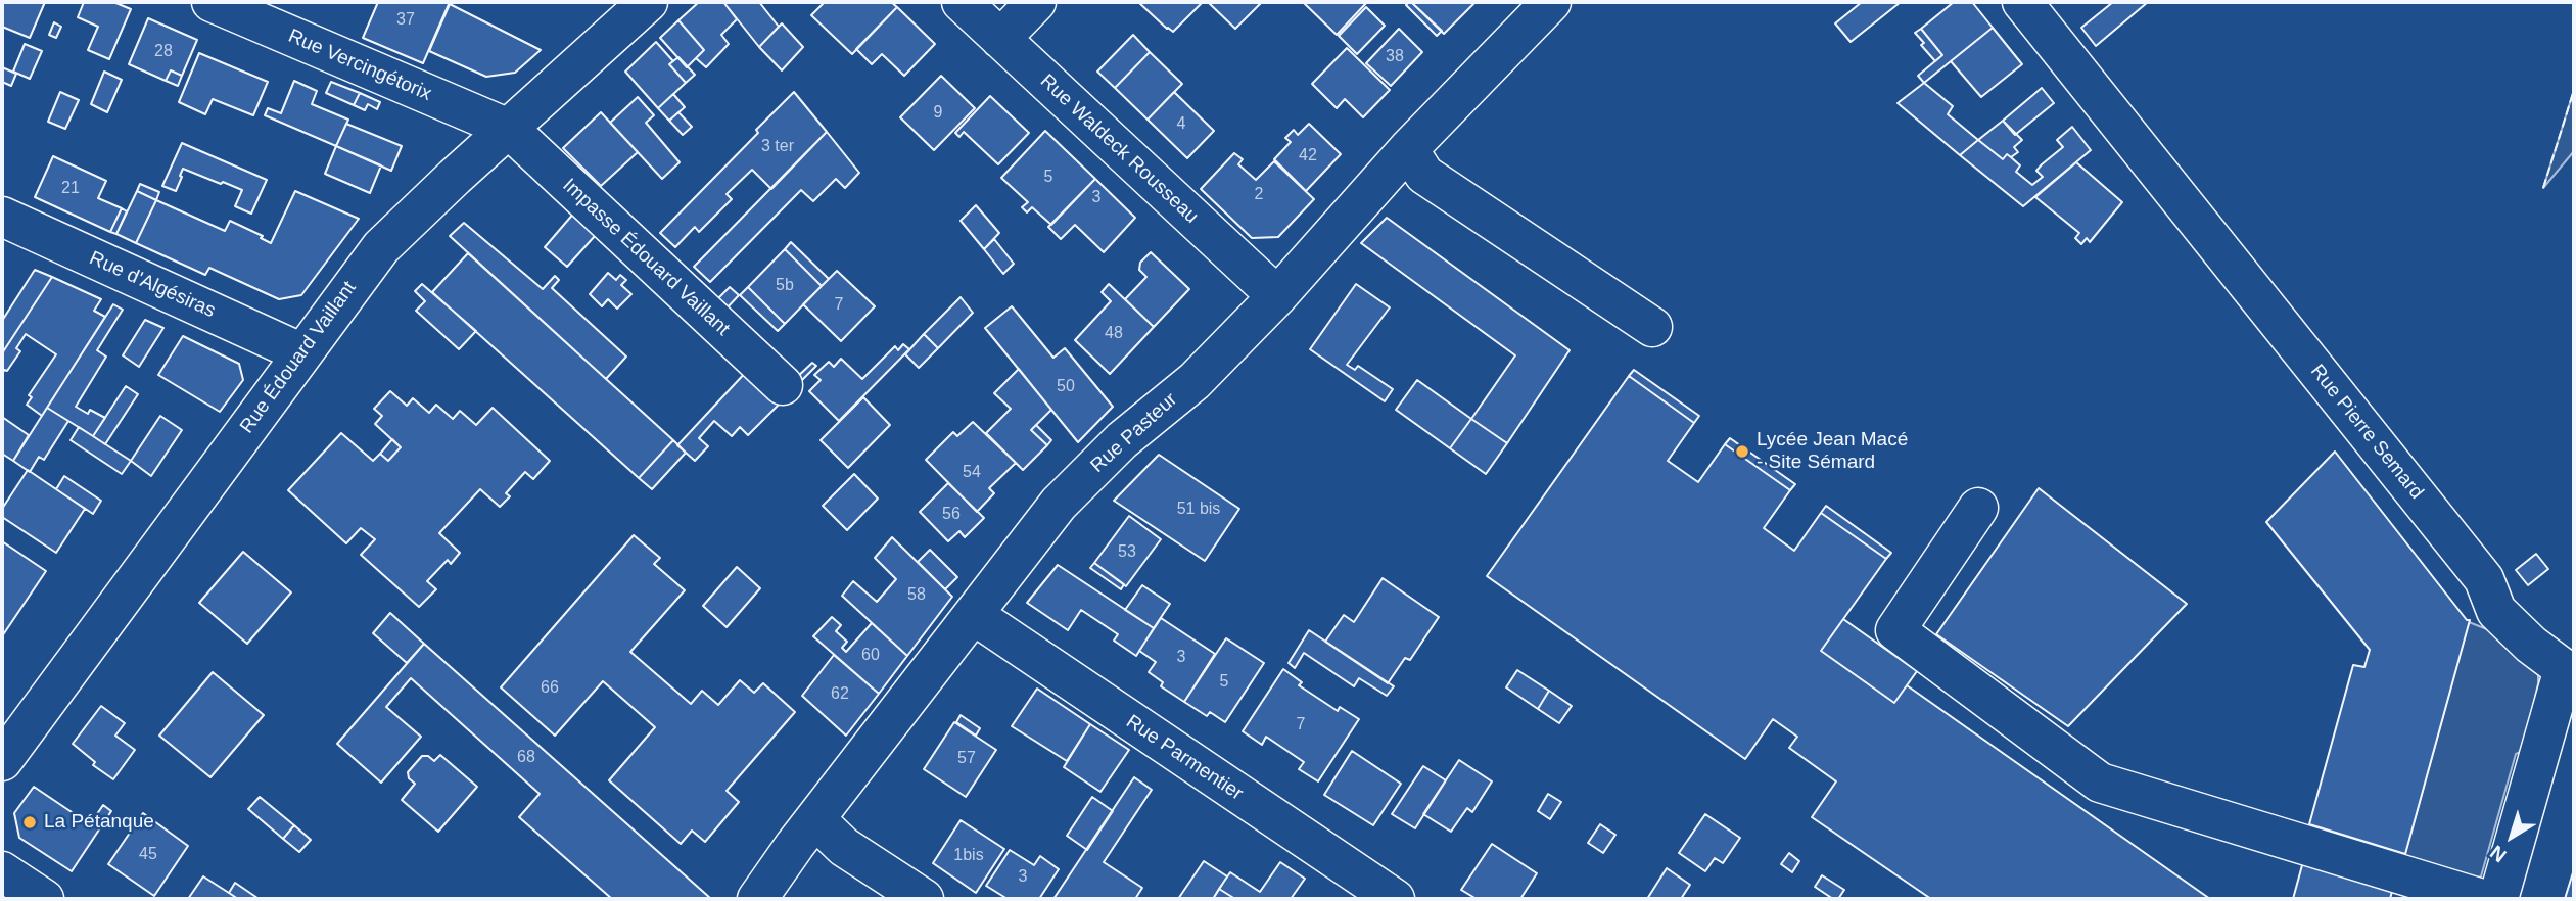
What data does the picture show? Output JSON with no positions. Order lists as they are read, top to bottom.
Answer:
{
  "streets": {
    "street": [
      "Rue Vercingétorix",
      "Rue Waldeck Rousseau",
      "Impasse Édouard Vaillant",
      "Rue d'Algésiras",
      "Rue Édouard Vaillant",
      "Rue Pierre Semard",
      "Rue Pasteur",
      "Rue Parmentier"
    ]
  },
  "crossings": [
    ["Rue Vercingétorix", "Impasse Édouard Vaillant"],
    ["Rue Vercingétorix", "Rue Édouard Vaillant"],
    ["Rue Waldeck Rousseau", "Rue Pasteur"],
    ["Impasse Édouard Vaillant", "Rue Édouard Vaillant"],
    ["Rue d'Algésiras", "Rue Édouard Vaillant"],
    ["Rue Pasteur", "Rue Parmentier"]
  ],
  "places": ["Lycée Jean Macé - Site Sémard", "La Pétanque"],
  "house_numbers": [
    "37",
    "28",
    "38",
    "9",
    "4",
    "3 ter",
    "42",
    "5",
    "21",
    "2",
    "3",
    "5b",
    "7",
    "48",
    "50",
    "54",
    "51 bis",
    "56",
    "53",
    "58",
    "60",
    "3",
    "5",
    "66",
    "62",
    "7",
    "68",
    "57",
    "45",
    "1bis",
    "3"
  ],
  "north": "bottom left"
}
